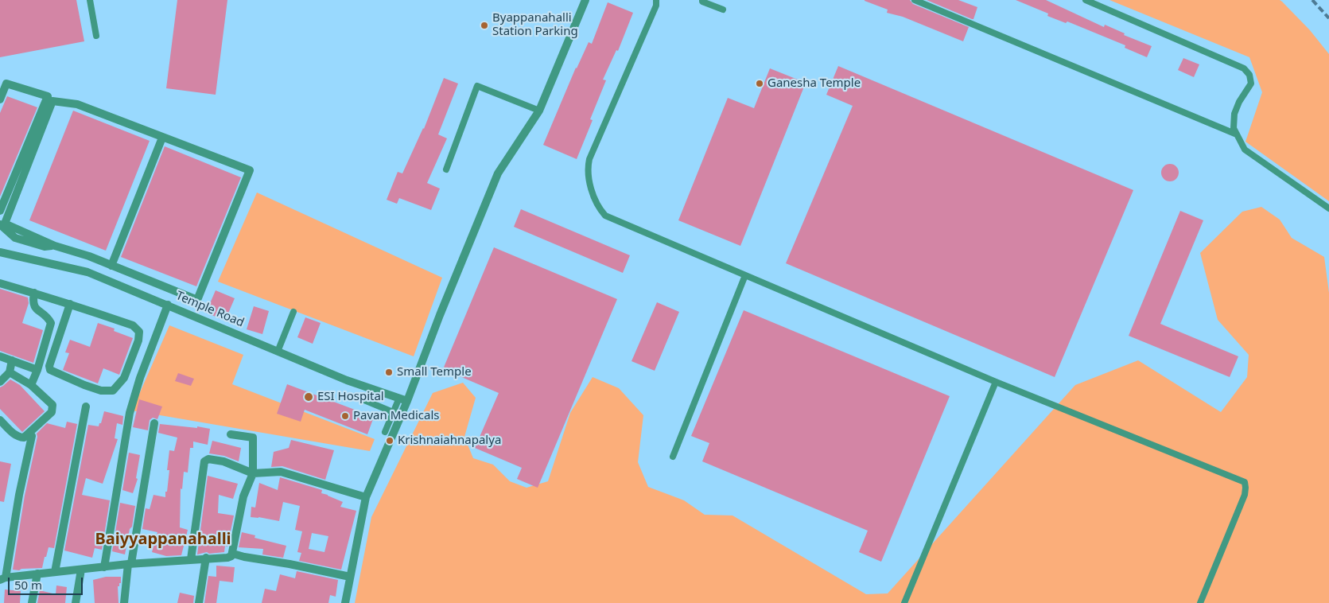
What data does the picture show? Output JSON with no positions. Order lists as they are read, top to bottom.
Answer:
{
  "streets": {
    "street": ["Temple Road"]
  },
  "districts": ["Baiyyappanahalli"],
  "places": [
    "Byappanahalli Station Parking",
    "Ganesha Temple",
    "Small Temple",
    "ESI Hospital",
    "Pavan Medicals",
    "Krishnaiahnapalya"
  ],
  "scale_bar": "50 m"
}
